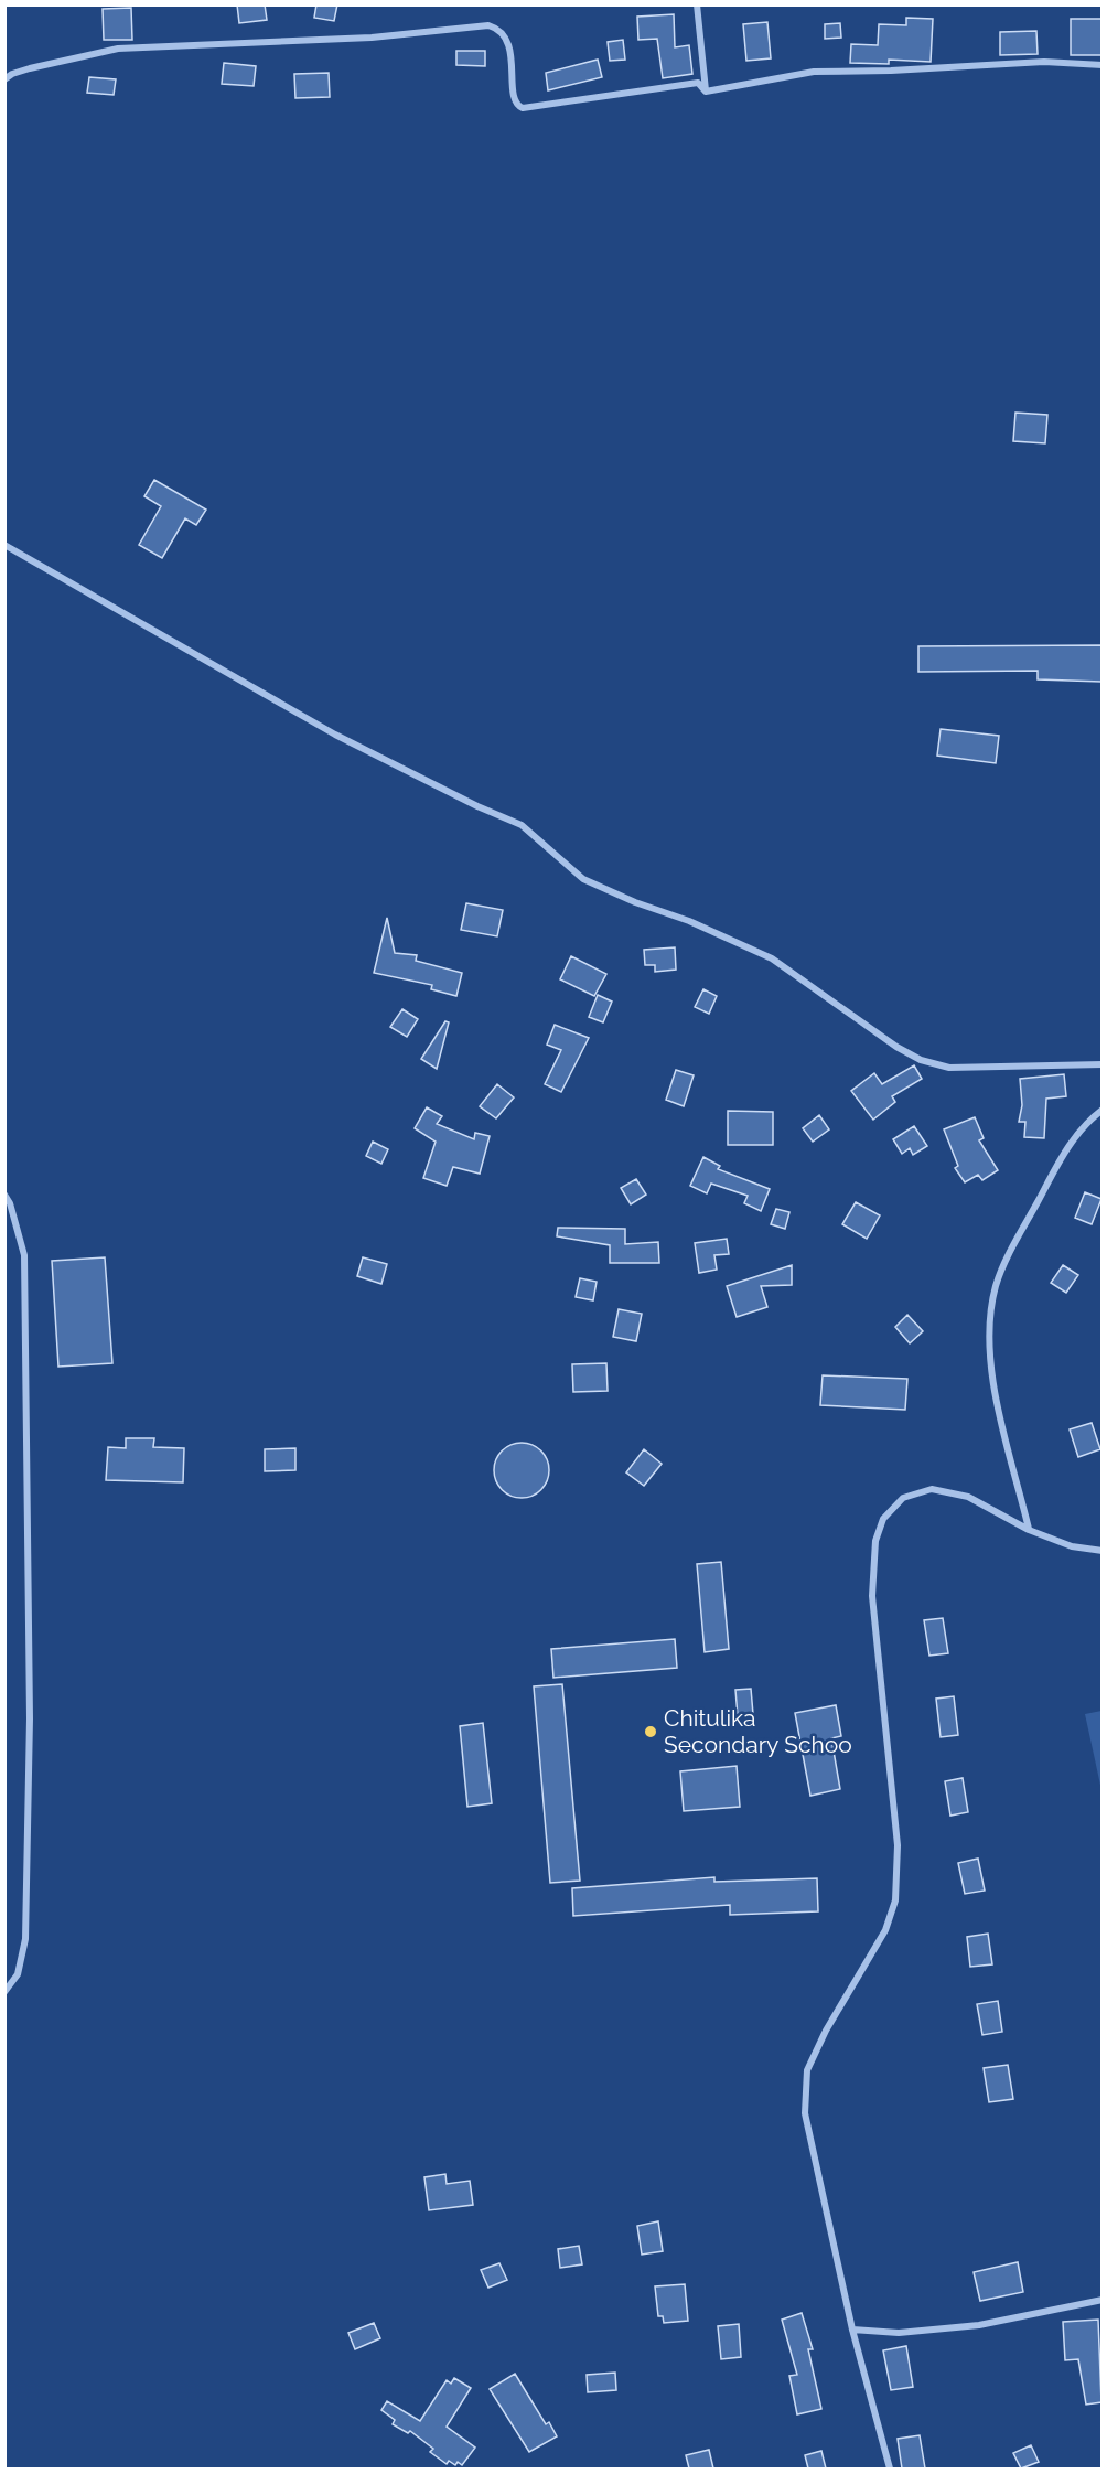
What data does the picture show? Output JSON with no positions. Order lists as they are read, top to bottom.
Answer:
{
  "places": ["Chitulika Secondary Schoo"]
}
